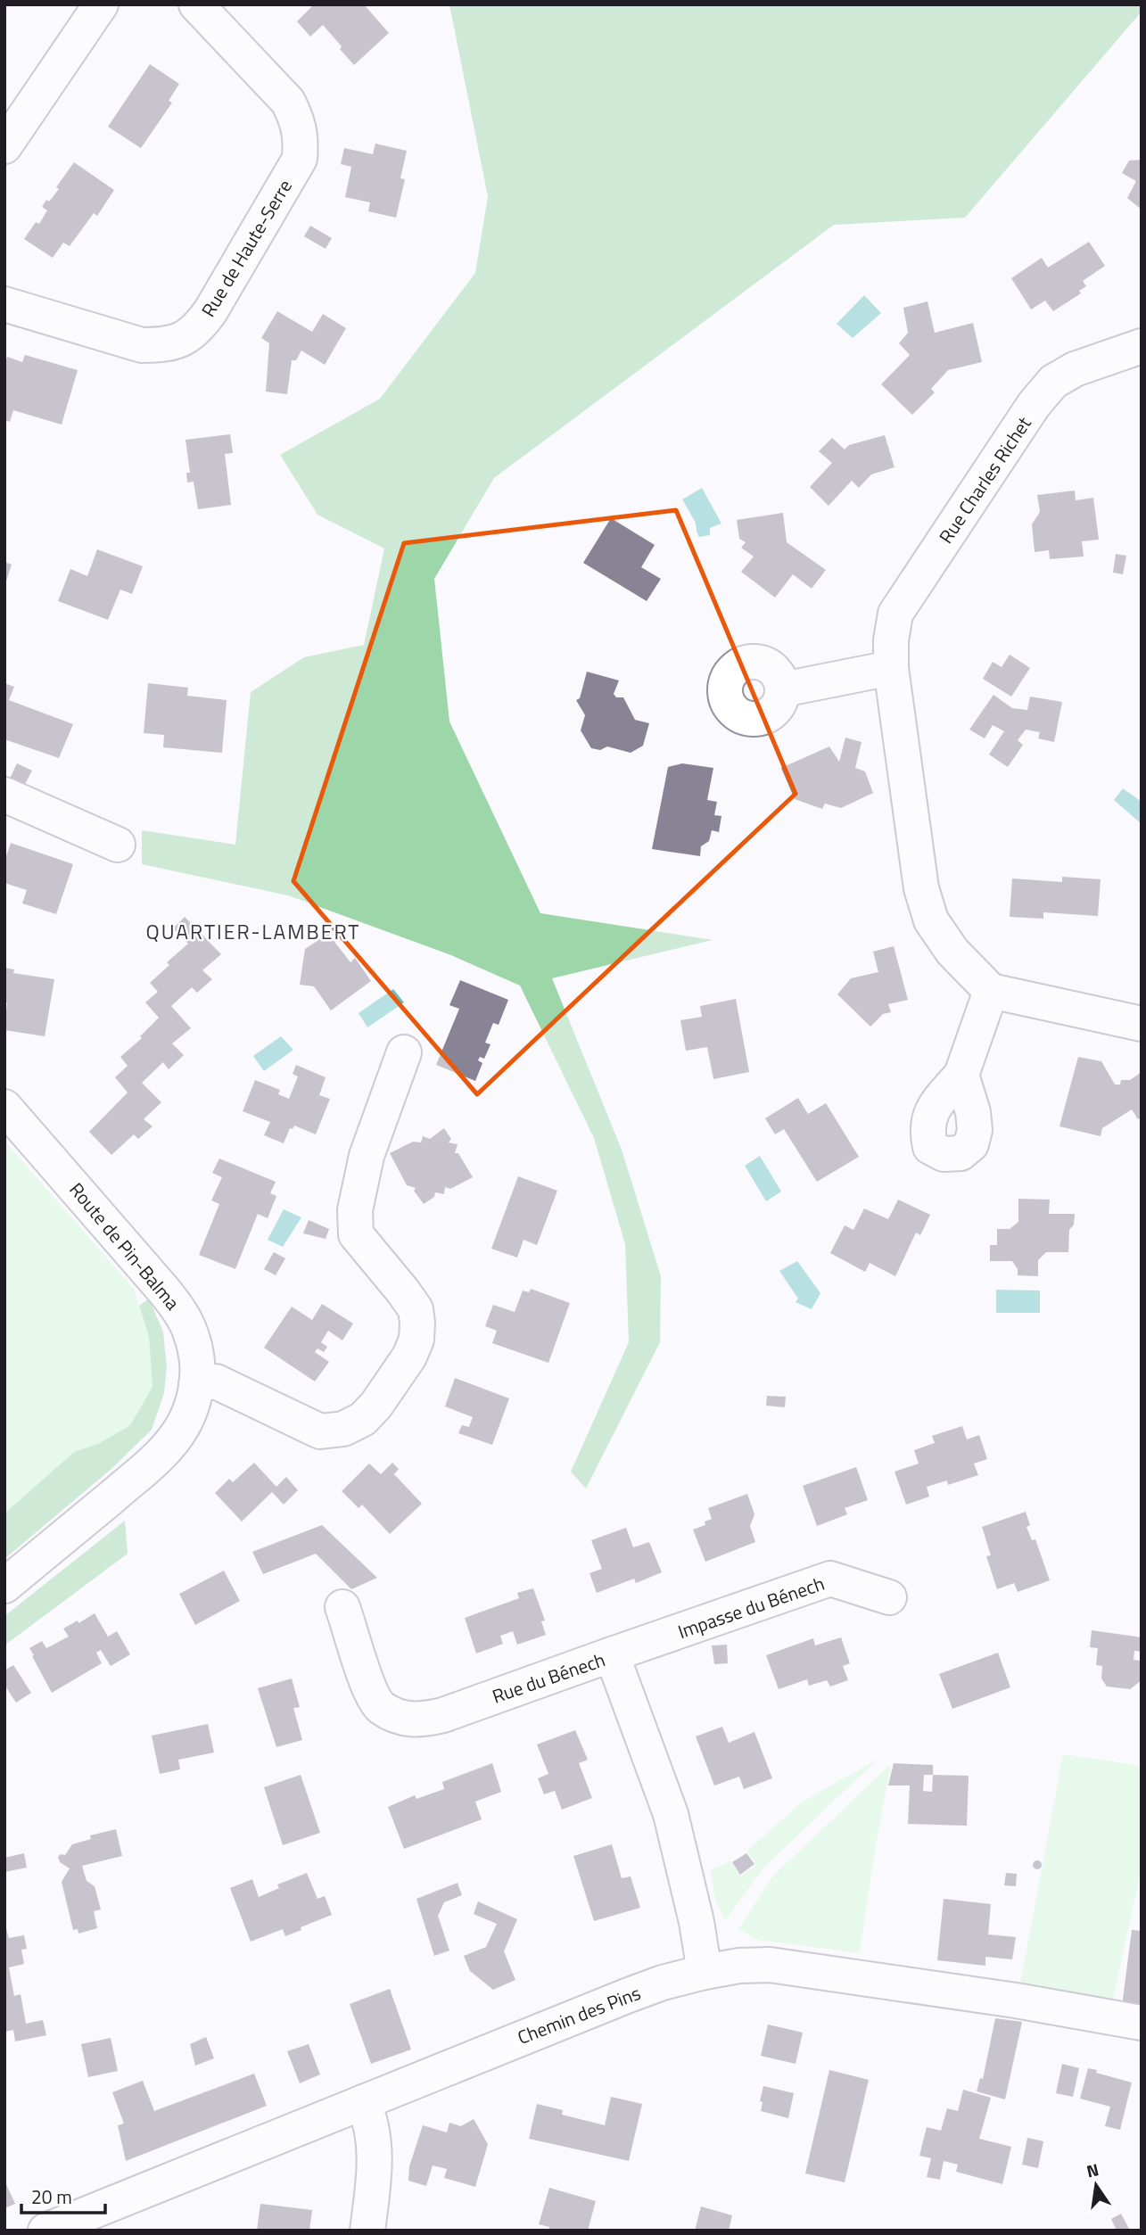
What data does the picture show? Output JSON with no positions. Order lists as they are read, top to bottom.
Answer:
{
  "streets": {
    "street": [
      "Rue de Haute-Serre",
      "Rue Charles Richet",
      "Route de Pin-Balma",
      "Impasse du Bénech",
      "Rue du Bénech",
      "Chemin des Pins"
    ]
  },
  "crossings": [
    ["Impasse du Bénech", "Rue du Bénech"],
    ["Rue du Bénech", "Chemin des Pins"]
  ],
  "districts": ["QUARTIER-LAMBERT"],
  "scale_bar": "20 m",
  "north": "top"
}
